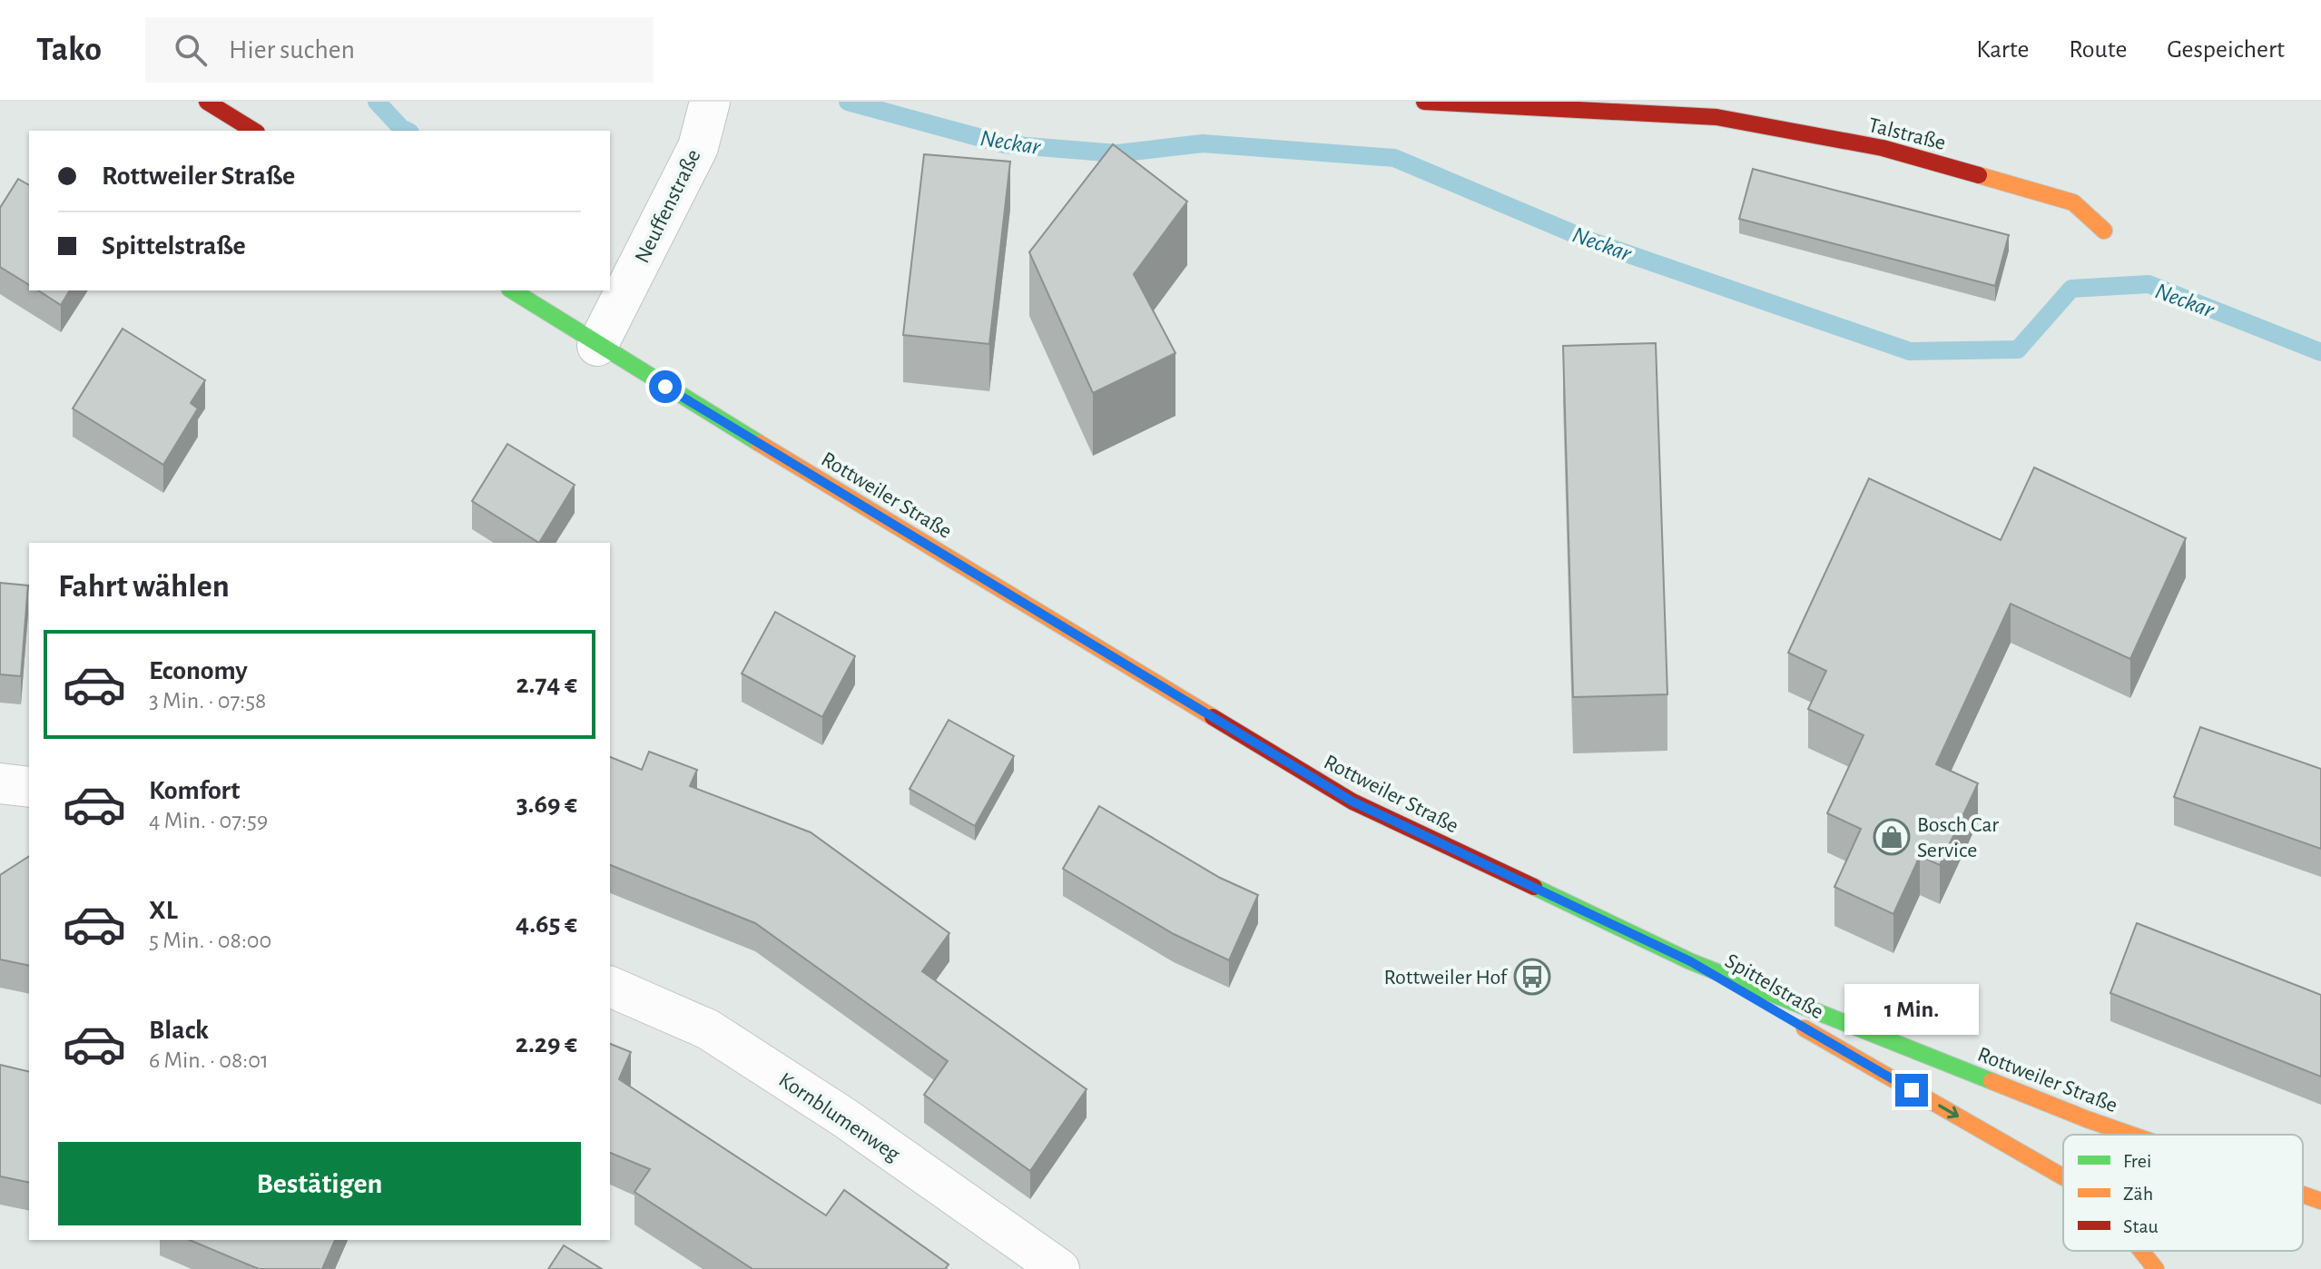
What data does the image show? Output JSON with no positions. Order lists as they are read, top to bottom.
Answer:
{
  "streets": {
    "main road": ["Talstraße", "Rottweiler Straße", "Spittelstraße"],
    "street": ["Neuffenstraße", "Kornblumenweg"]
  },
  "crossings": [
    ["Neuffenstraße", "Rottweiler Straße"],
    ["Rottweiler Straße", "Spittelstraße"]
  ],
  "one_way": ["Spittelstraße"],
  "water": ["Neckar"],
  "places": {
    "shop": ["Bosch Car Service"],
    "bus stop": ["Rottweiler Hof"]
  },
  "legend": ["Frei", "Zäh", "Stau"],
  "page": {
    "header": "Tako",
    "search": "Hier suchen",
    "nav": ["Karte", "Route", "Gespeichert"],
    "banner": ["Rottweiler Straße", "Spittelstraße"],
    "heading": "Fahrt wählen",
    "list": [
      {
        "name": "Economy",
        "note": "3 Min. · 07:58",
        "value": "2.74 €"
      },
      {
        "name": "Komfort",
        "note": "4 Min. · 07:59",
        "value": "3.69 €"
      },
      {
        "name": "XL",
        "note": "5 Min. · 08:00",
        "value": "4.65 €"
      },
      {
        "name": "Black",
        "note": "6 Min. · 08:01",
        "value": "2.29 €"
      }
    ],
    "bubble": "1 Min.",
    "buttons": "Bestätigen"
  }
}
